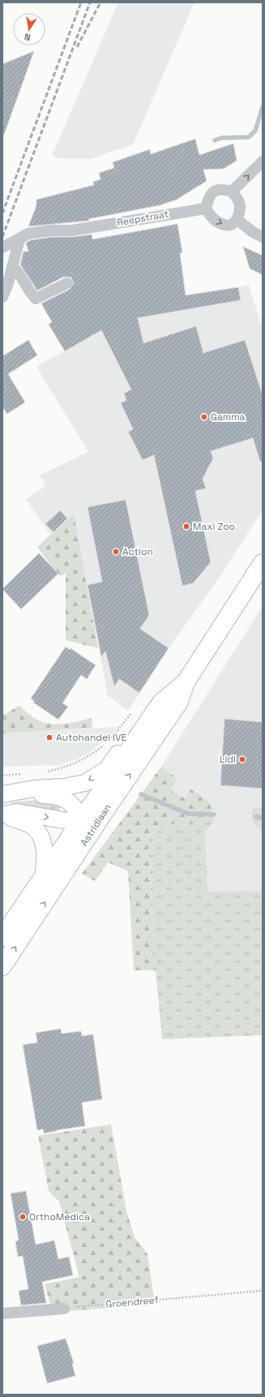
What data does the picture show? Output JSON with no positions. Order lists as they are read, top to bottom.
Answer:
{
  "streets": {
    "main road": ["Astridlaan"],
    "street": ["Reepstraat"],
    "path": ["Groendreef"]
  },
  "places": [
    "Gamma",
    "Maxi Zoo",
    "Action",
    "Autohandel IVE",
    "Lidl",
    "OrthoMedica"
  ],
  "north": "bottom"
}
